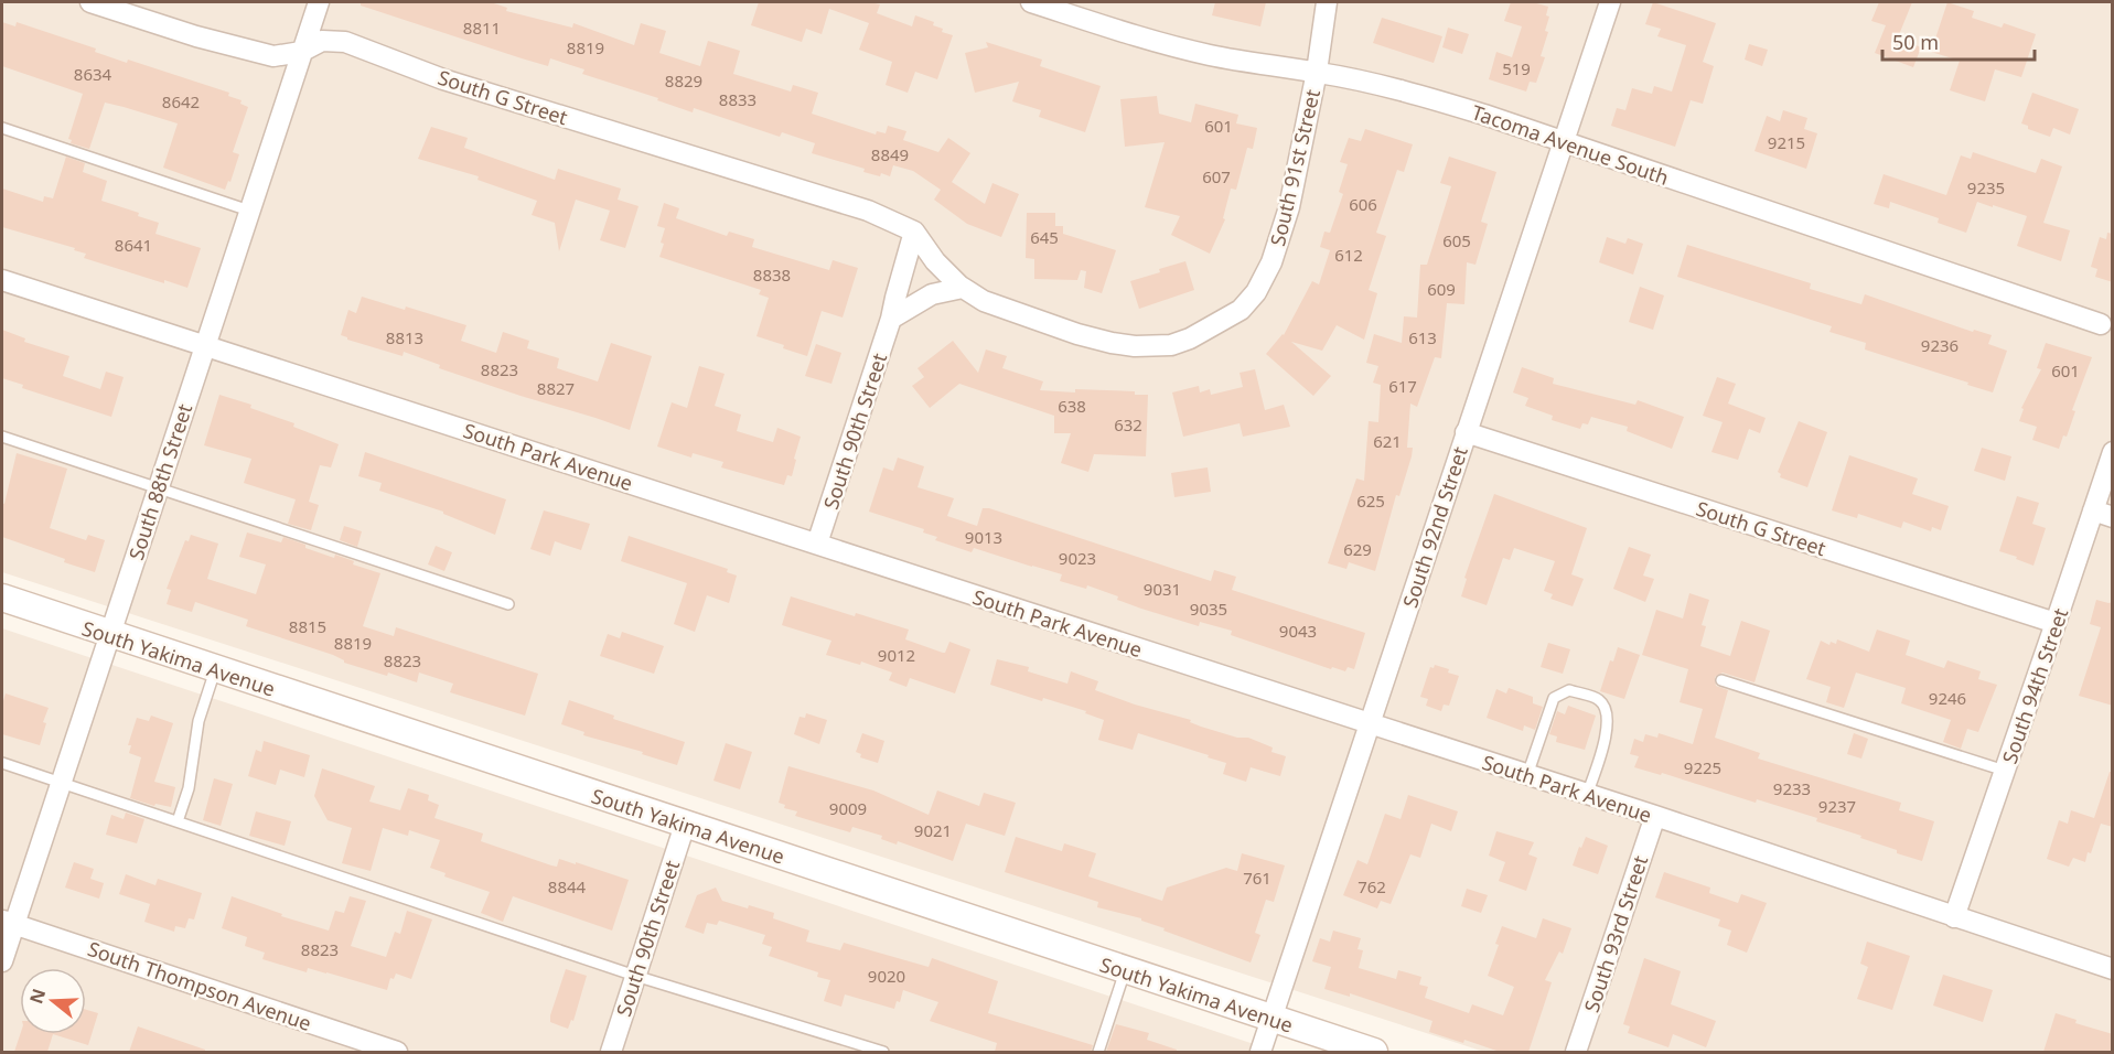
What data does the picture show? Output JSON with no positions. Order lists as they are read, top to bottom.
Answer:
{
  "streets": {
    "main road": ["South Yakima Avenue"],
    "street": [
      "South G Street",
      "Tacoma Avenue South",
      "South 91st Street",
      "South 90th Street",
      "South Park Avenue",
      "South 88th Street",
      "South 92nd Street",
      "South 94th Street",
      "South 93rd Street",
      "South Thompson Avenue"
    ]
  },
  "crossings": [
    ["South G Street", "South 91st Street"],
    ["South G Street", "South 90th Street"],
    ["South G Street", "South 88th Street"],
    ["South G Street", "South 92nd Street"],
    ["South G Street", "South 94th Street"],
    ["Tacoma Avenue South", "South 91st Street"],
    ["Tacoma Avenue South", "South 92nd Street"],
    ["South 91st Street", "South 90th Street"],
    ["South 90th Street", "South Park Avenue"],
    ["South 90th Street", "South Yakima Avenue"],
    ["South Park Avenue", "South 88th Street"],
    ["South Park Avenue", "South 92nd Street"],
    ["South Park Avenue", "South 94th Street"],
    ["South Park Avenue", "South 93rd Street"],
    ["South 88th Street", "South Yakima Avenue"],
    ["South 88th Street", "South Thompson Avenue"],
    ["South 92nd Street", "South Yakima Avenue"]
  ],
  "house_numbers": [
    "8811",
    "8819",
    "519",
    "8634",
    "8829",
    "8833",
    "8642",
    "601",
    "9215",
    "8849",
    "607",
    "9235",
    "606",
    "645",
    "605",
    "8641",
    "612",
    "8838",
    "609",
    "8813",
    "613",
    "9236",
    "8823",
    "601",
    "617",
    "8827",
    "638",
    "632",
    "621",
    "625",
    "9013",
    "629",
    "9023",
    "9031",
    "9035",
    "8815",
    "9043",
    "8819",
    "9012",
    "8823",
    "9246",
    "9225",
    "9233",
    "9237",
    "9009",
    "9021",
    "761",
    "8844",
    "762",
    "8823",
    "9020"
  ],
  "scale_bar": "50 m",
  "north": "left"
}
